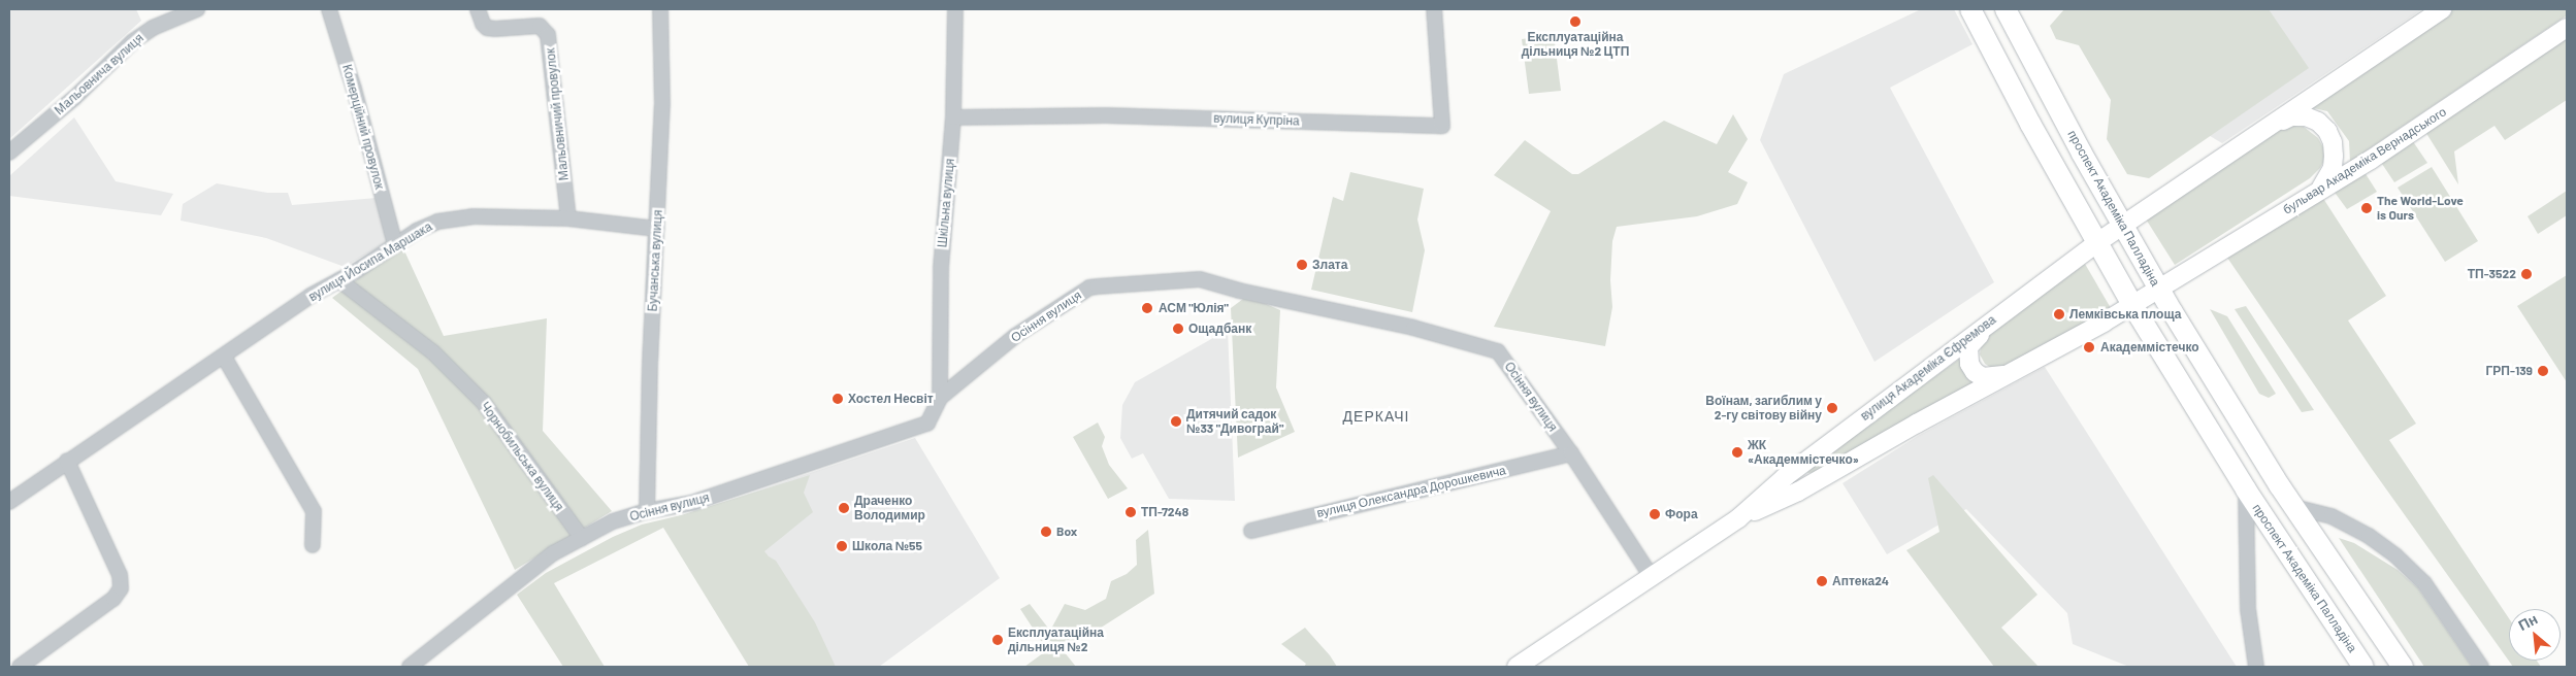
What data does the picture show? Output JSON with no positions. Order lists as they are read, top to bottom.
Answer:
{
  "streets": {
    "highway": ["проспект Академіка Палладіна"],
    "main road": ["бульвар Академіка Вернадського", "вулиця Академіка Єфремова"],
    "street": [
      "Мальовнича вулиця",
      "Мальовничий провулок",
      "вулиця Купріна",
      "Комерційний провулок",
      "Шкільна вулиця",
      "Бучанська вулиця",
      "вулиця Йосипа Маршака",
      "Осіння вулиця",
      "Чорнобильська вулиця",
      "вулиця Олександра Дорошкевича"
    ]
  },
  "crossings": [
    ["Мальовничий провулок", "вулиця Йосипа Маршака"],
    ["вулиця Купріна", "Шкільна вулиця"],
    ["Комерційний провулок", "вулиця Йосипа Маршака"],
    ["бульвар Академіка Вернадського", "проспект Академіка Палладіна"],
    ["бульвар Академіка Вернадського", "вулиця Академіка Єфремова"],
    ["Шкільна вулиця", "Осіння вулиця"],
    ["проспект Академіка Палладіна", "вулиця Академіка Єфремова"],
    ["Бучанська вулиця", "вулиця Йосипа Маршака"],
    ["Бучанська вулиця", "Осіння вулиця"],
    ["вулиця Йосипа Маршака", "Чорнобильська вулиця"],
    ["Осіння вулиця", "вулиця Академіка Єфремова"],
    ["Осіння вулиця", "Чорнобильська вулиця"],
    ["Осіння вулиця", "вулиця Олександра Дорошкевича"]
  ],
  "districts": ["ДЕРКАЧІ"],
  "places": [
    "Експлуатаційна дільниця №2 ЦТП",
    "The World-Love is Ours",
    "Злата",
    "ТП-3522",
    "АСМ \"Юлія\"",
    "Лемківська площа",
    "Ощадбанк",
    "Академмістечко",
    "ГРП-139",
    "Хостел Несвіт",
    "Воїнам, загиблим у 2-гу світову війну",
    "Дитячий садок №33 \"Дивограй\"",
    "ЖК «Академмістечко»",
    "Драченко Володимир",
    "ТП-7248",
    "Фора",
    "Box",
    "Школа №55",
    "Аптека24",
    "Експлуатаційна дільниця №2"
  ],
  "north": "top left"
}
